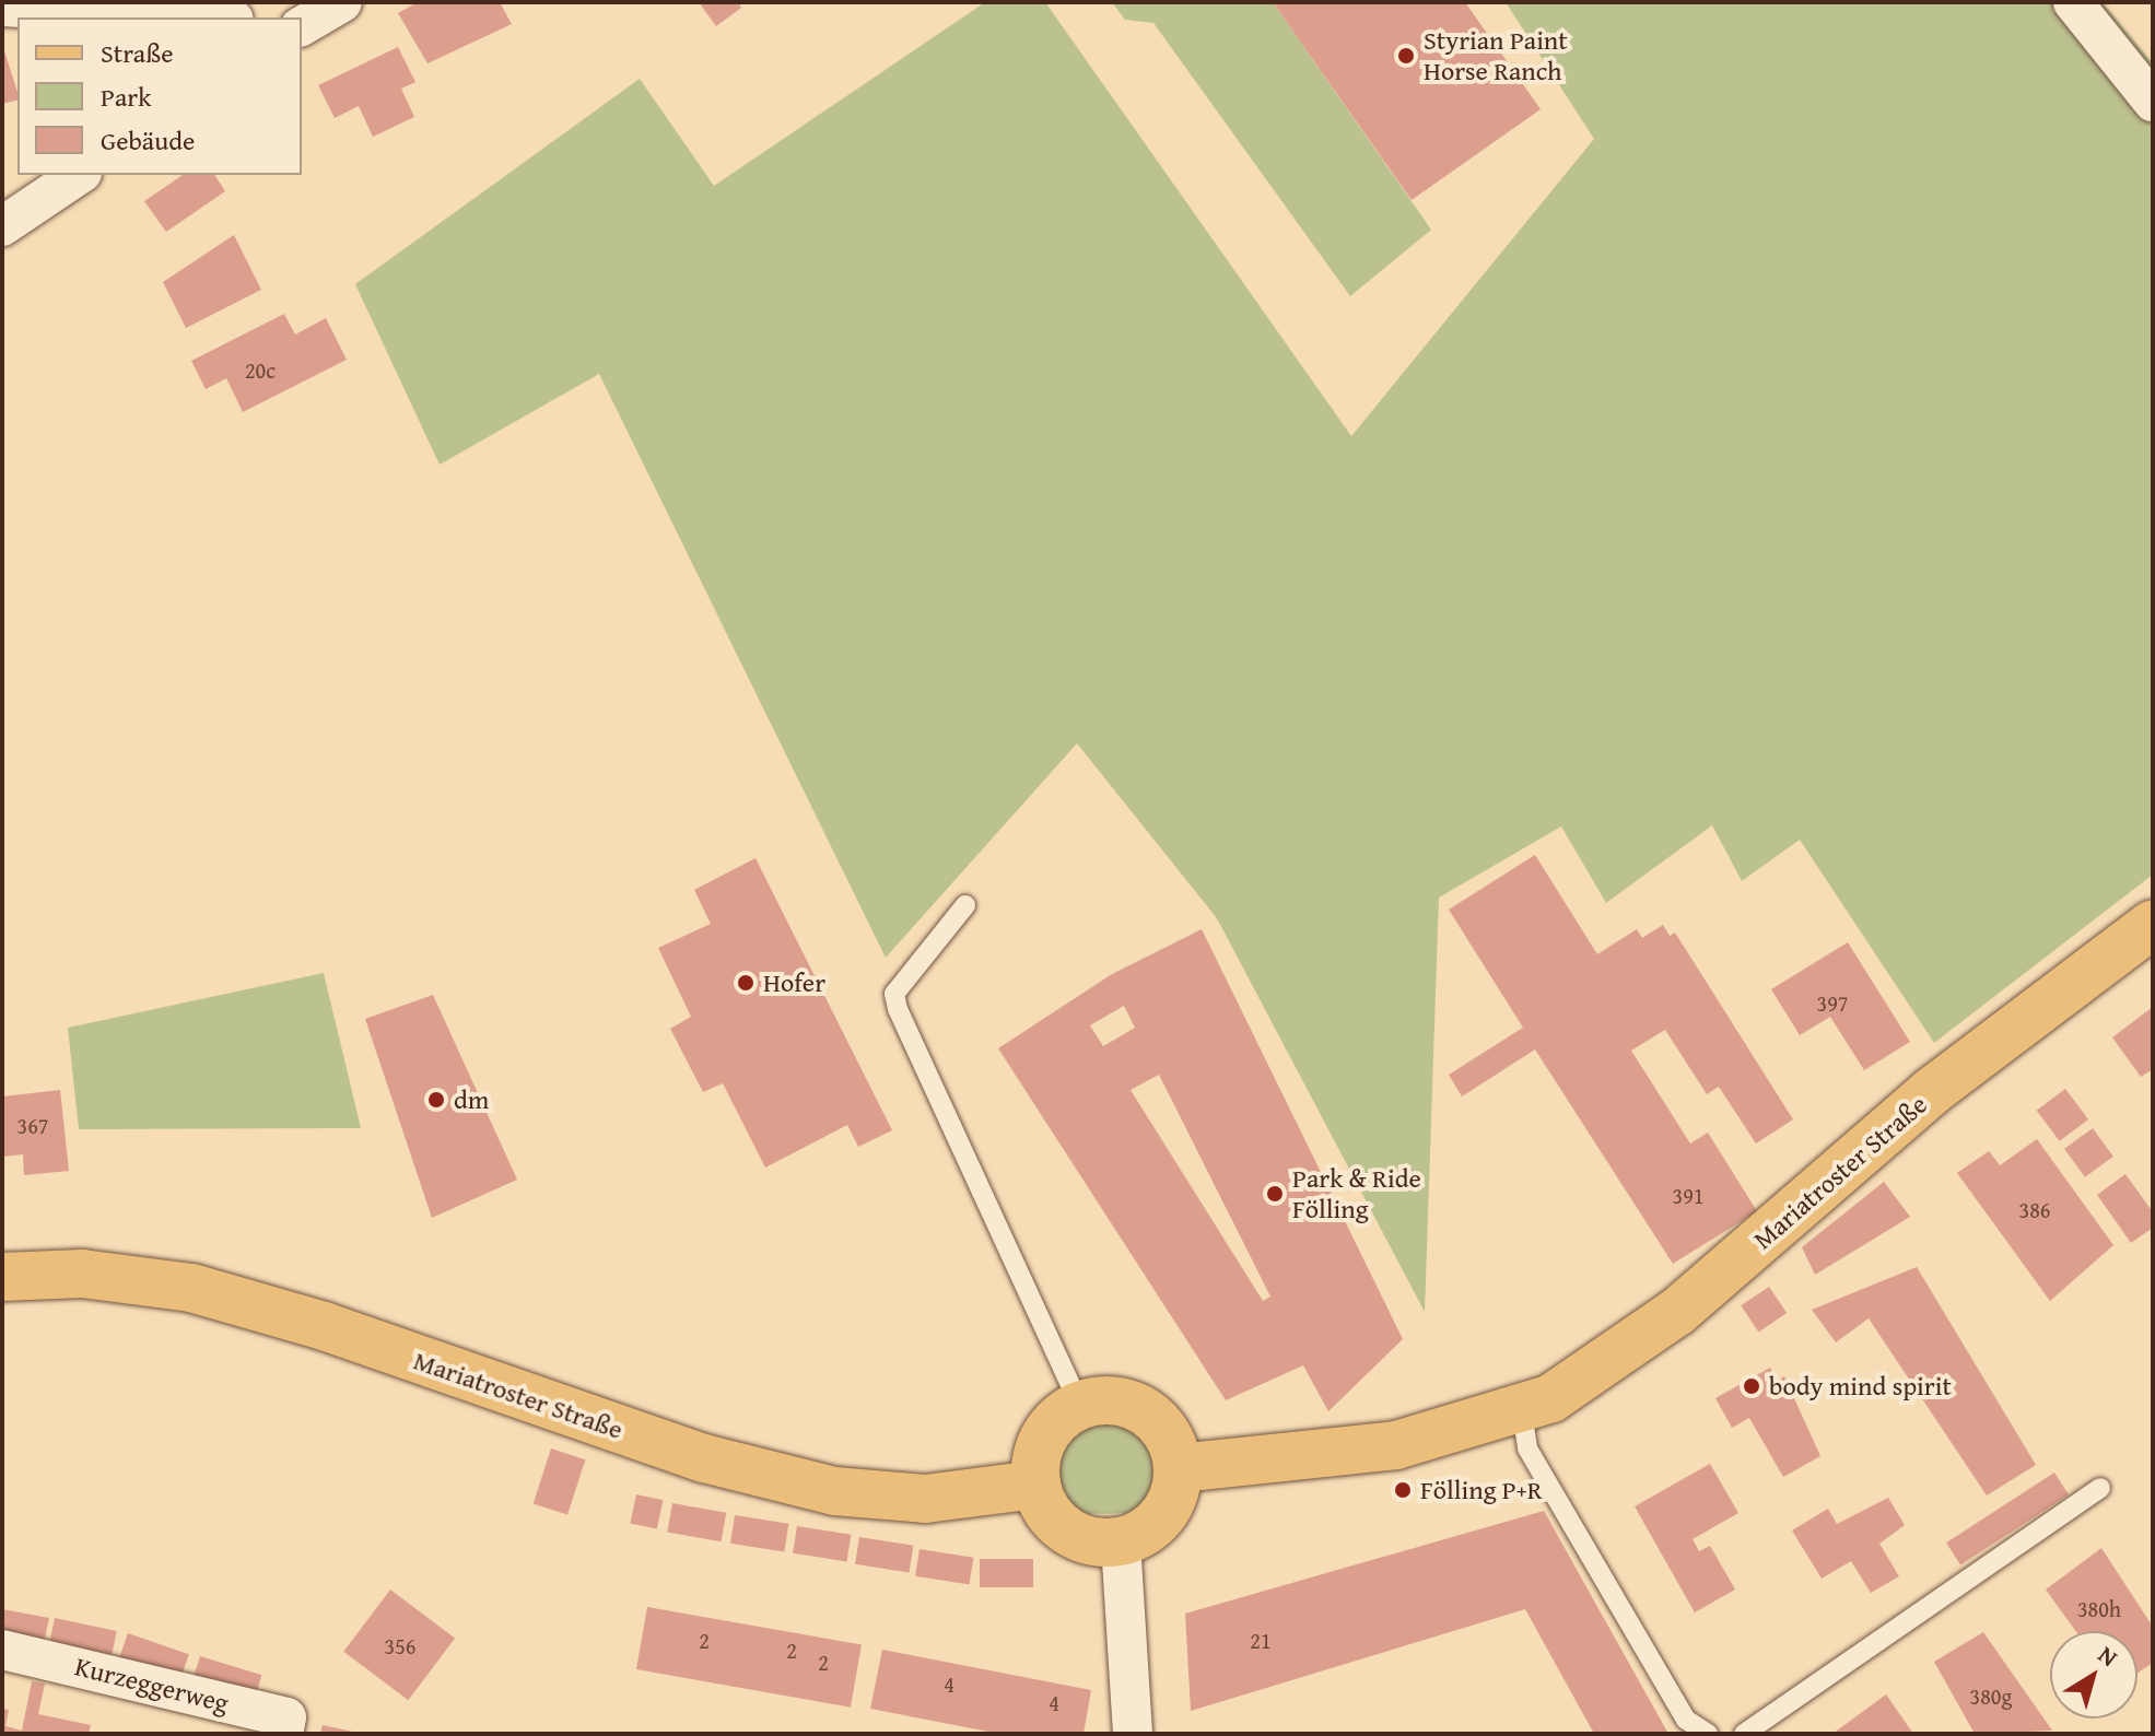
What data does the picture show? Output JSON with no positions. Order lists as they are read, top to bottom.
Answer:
{
  "streets": {
    "main road": ["Mariatroster Straße"],
    "street": ["Kurzeggerweg"]
  },
  "places": [
    "Styrian Paint Horse Ranch",
    "Hofer",
    "dm",
    "Park & Ride Fölling",
    "body mind spirit",
    "Fölling P+R"
  ],
  "house_numbers": [
    "20c",
    "397",
    "367",
    "391",
    "386",
    "380h",
    "2",
    "21",
    "356",
    "2",
    "2",
    "4",
    "380g",
    "4"
  ],
  "legend": ["Straße", "Park", "Gebäude"],
  "north": "top right"
}
